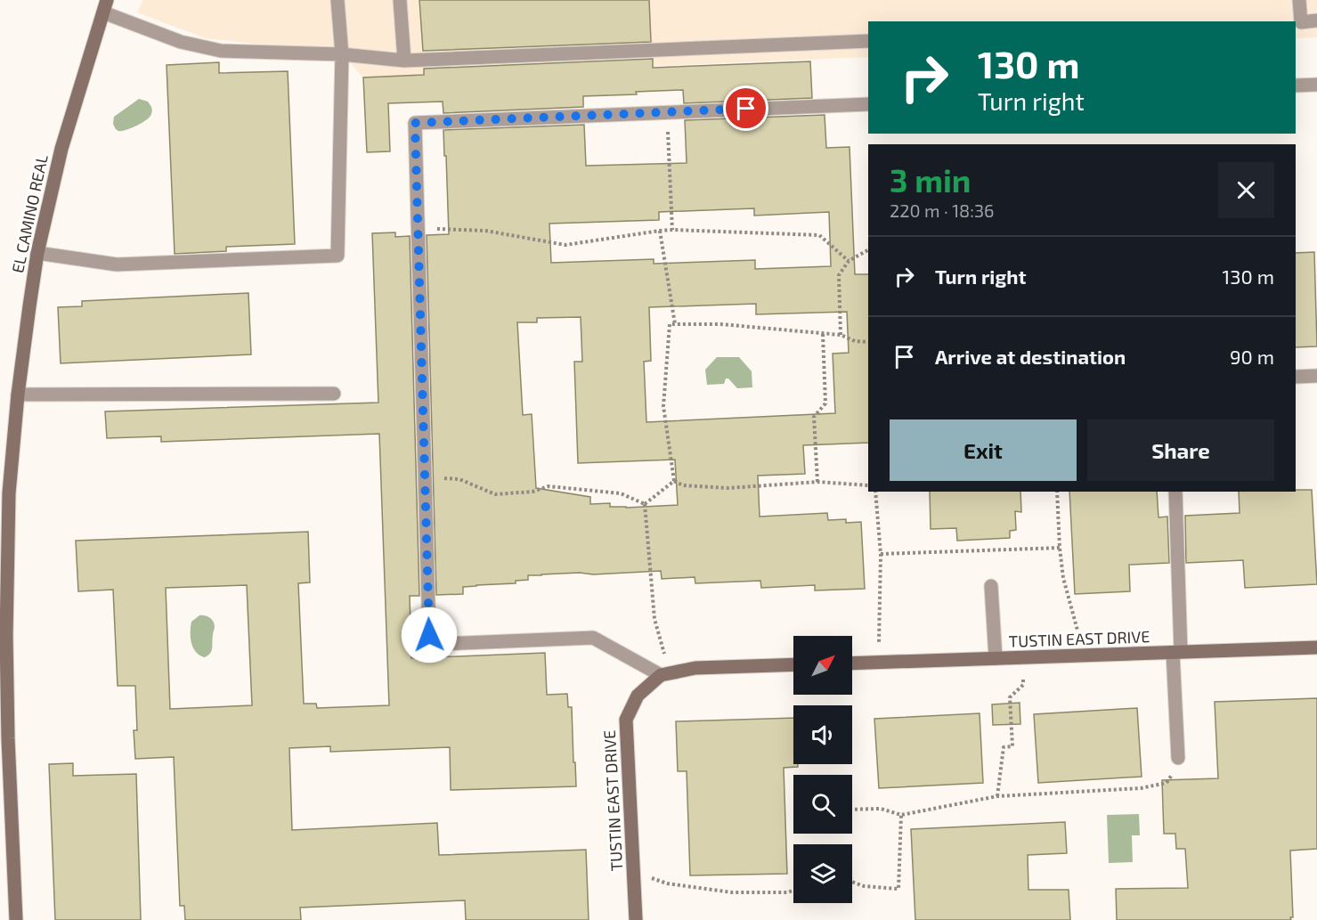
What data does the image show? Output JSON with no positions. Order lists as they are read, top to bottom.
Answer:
{
  "streets": {
    "main road": ["EL CAMINO REAL", "TUSTIN EAST DRIVE"]
  },
  "north": "top right",
  "page": {
    "turn": ["130 m", "Turn right"],
    "heading": ["3 min", "220 m · 18:36"],
    "list": [
      {
        "name": "Turn right",
        "value": "130 m"
      },
      {
        "name": "Arrive at destination",
        "value": "90 m"
      }
    ],
    "buttons": ["Exit", "Share"]
  }
}
